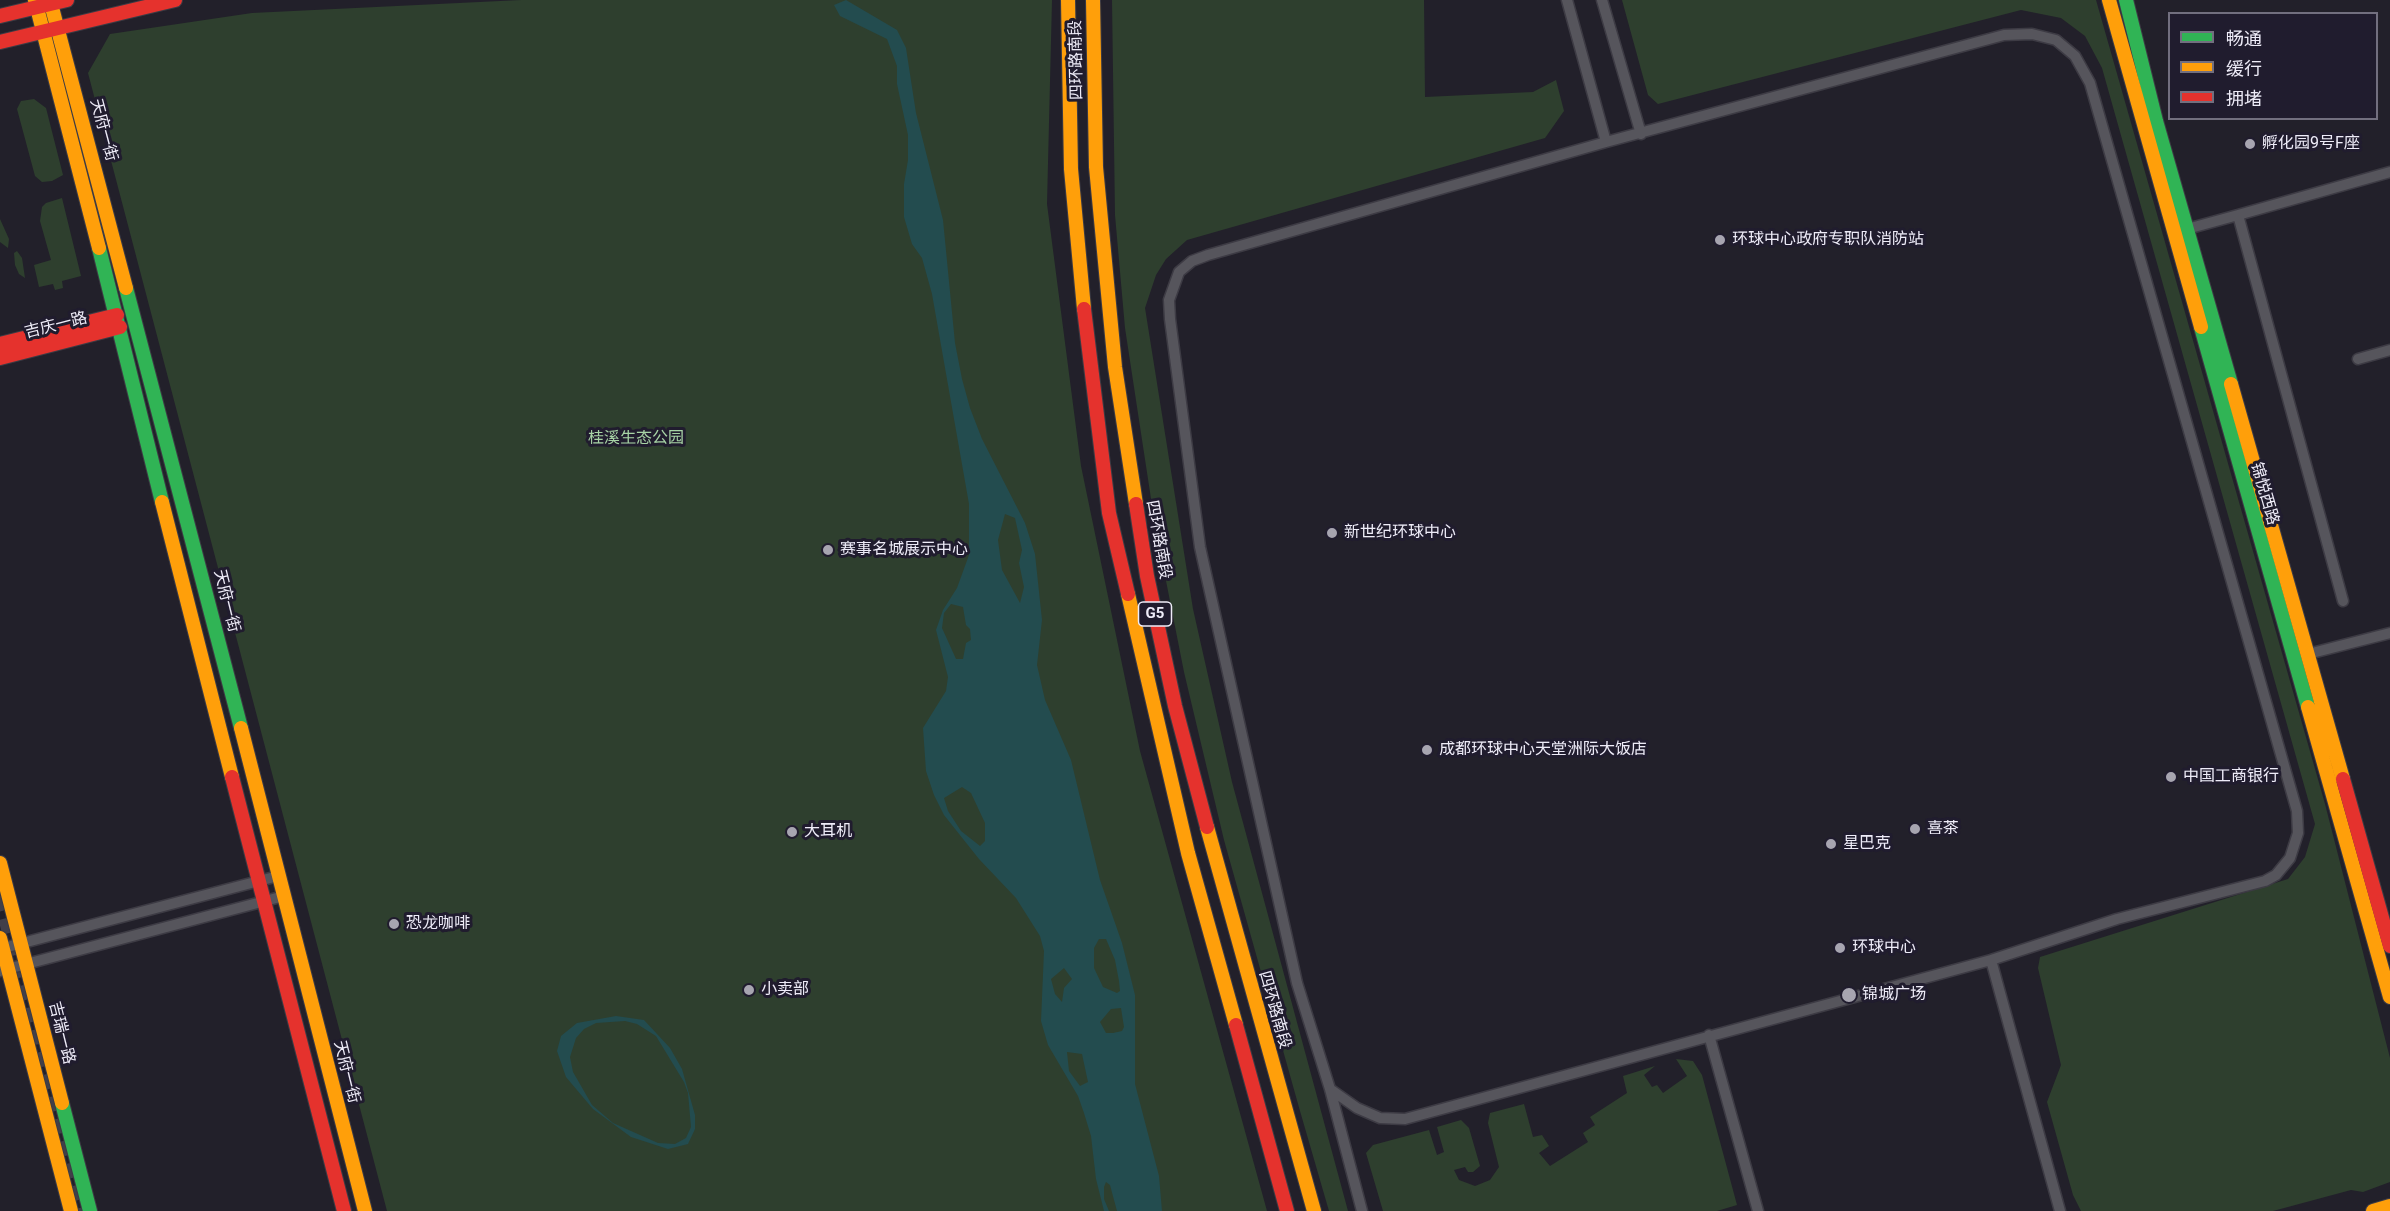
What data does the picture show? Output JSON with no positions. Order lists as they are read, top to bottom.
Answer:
{
  "streets": {
    "main road": [
      "四环路南段",
      "天府一街",
      "吉庆一路",
      "锦悦西路",
      "G5",
      "吉瑞一路"
    ]
  },
  "crossings": [
    ["天府一街", "吉庆一路"]
  ],
  "parks": ["桂溪生态公园"],
  "places": [
    "孵化园9号F座",
    "环球中心政府专职队消防站",
    "新世纪环球中心",
    "赛事名城展示中心",
    "成都环球中心天堂洲际大饭店",
    "中国工商银行",
    "喜茶",
    "大耳机",
    "星巴克",
    "恐龙咖啡",
    "环球中心",
    "小卖部",
    "锦城广场"
  ],
  "legend": ["畅通", "缓行", "拥堵"]
}
